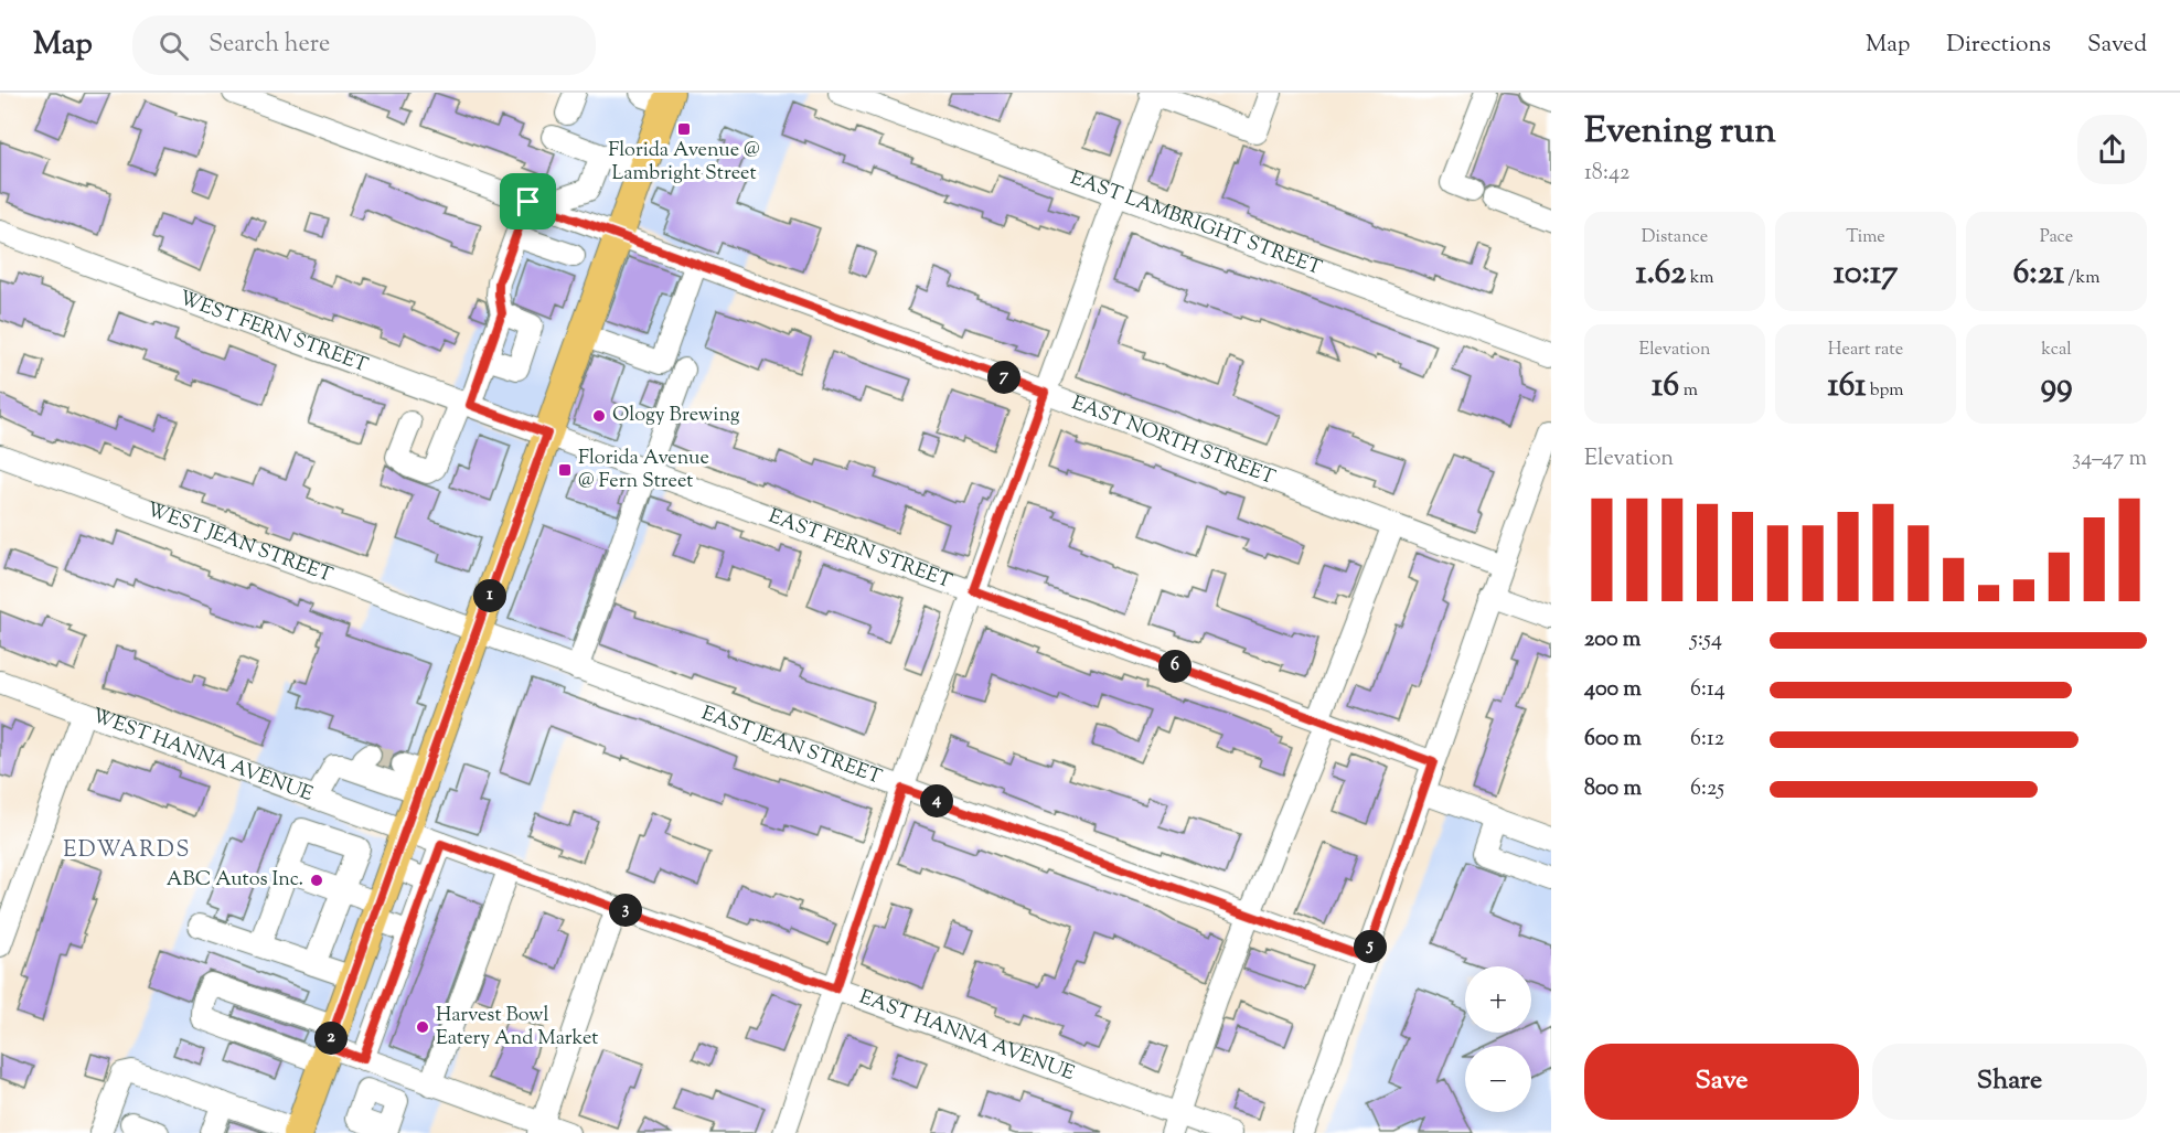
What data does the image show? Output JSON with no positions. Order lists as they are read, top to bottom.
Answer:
{
  "streets": {
    "street": [
      "EAST LAMBRIGHT STREET",
      "WEST FERN STREET",
      "EAST NORTH STREET",
      "WEST JEAN STREET",
      "EAST FERN STREET",
      "EAST JEAN STREET",
      "WEST HANNA AVENUE",
      "EAST HANNA AVENUE"
    ]
  },
  "crossings": [
    ["WEST FERN STREET", "EAST FERN STREET"],
    ["WEST JEAN STREET", "EAST JEAN STREET"],
    ["WEST HANNA AVENUE", "EAST HANNA AVENUE"]
  ],
  "districts": ["EDWARDS"],
  "places": {
    "transit": ["Florida Avenue @ Lambright Street", "Florida Avenue @ Fern Street"],
    "other": ["Ology Brewing", "ABC Autos Inc.", "Harvest Bowl Eatery And Market"]
  },
  "page": {
    "header": "Map",
    "search": "Search here",
    "nav": ["Map", "Directions", "Saved"],
    "heading": ["Evening run", "18:42"],
    "stats": [
      ["Distance", "1.62 km"],
      ["Time", "10:17"],
      ["Pace", "6:21 /km"],
      ["Elevation", "16 m"],
      ["Heart rate", "161 bpm"],
      ["kcal", "99"]
    ],
    "pins": [
      "7",
      "1",
      "6",
      "4",
      "3",
      "5",
      "2"
    ],
    "chart": ["Elevation", "34–47 m"],
    "list": [
      {
        "name": "200 m",
        "note": "5:54"
      },
      {
        "name": "400 m",
        "note": "6:14"
      },
      {
        "name": "600 m",
        "note": "6:12"
      },
      {
        "name": "800 m",
        "note": "6:25"
      }
    ],
    "map_buttons": ["+", "−"],
    "buttons": ["Save", "Share"]
  }
}
